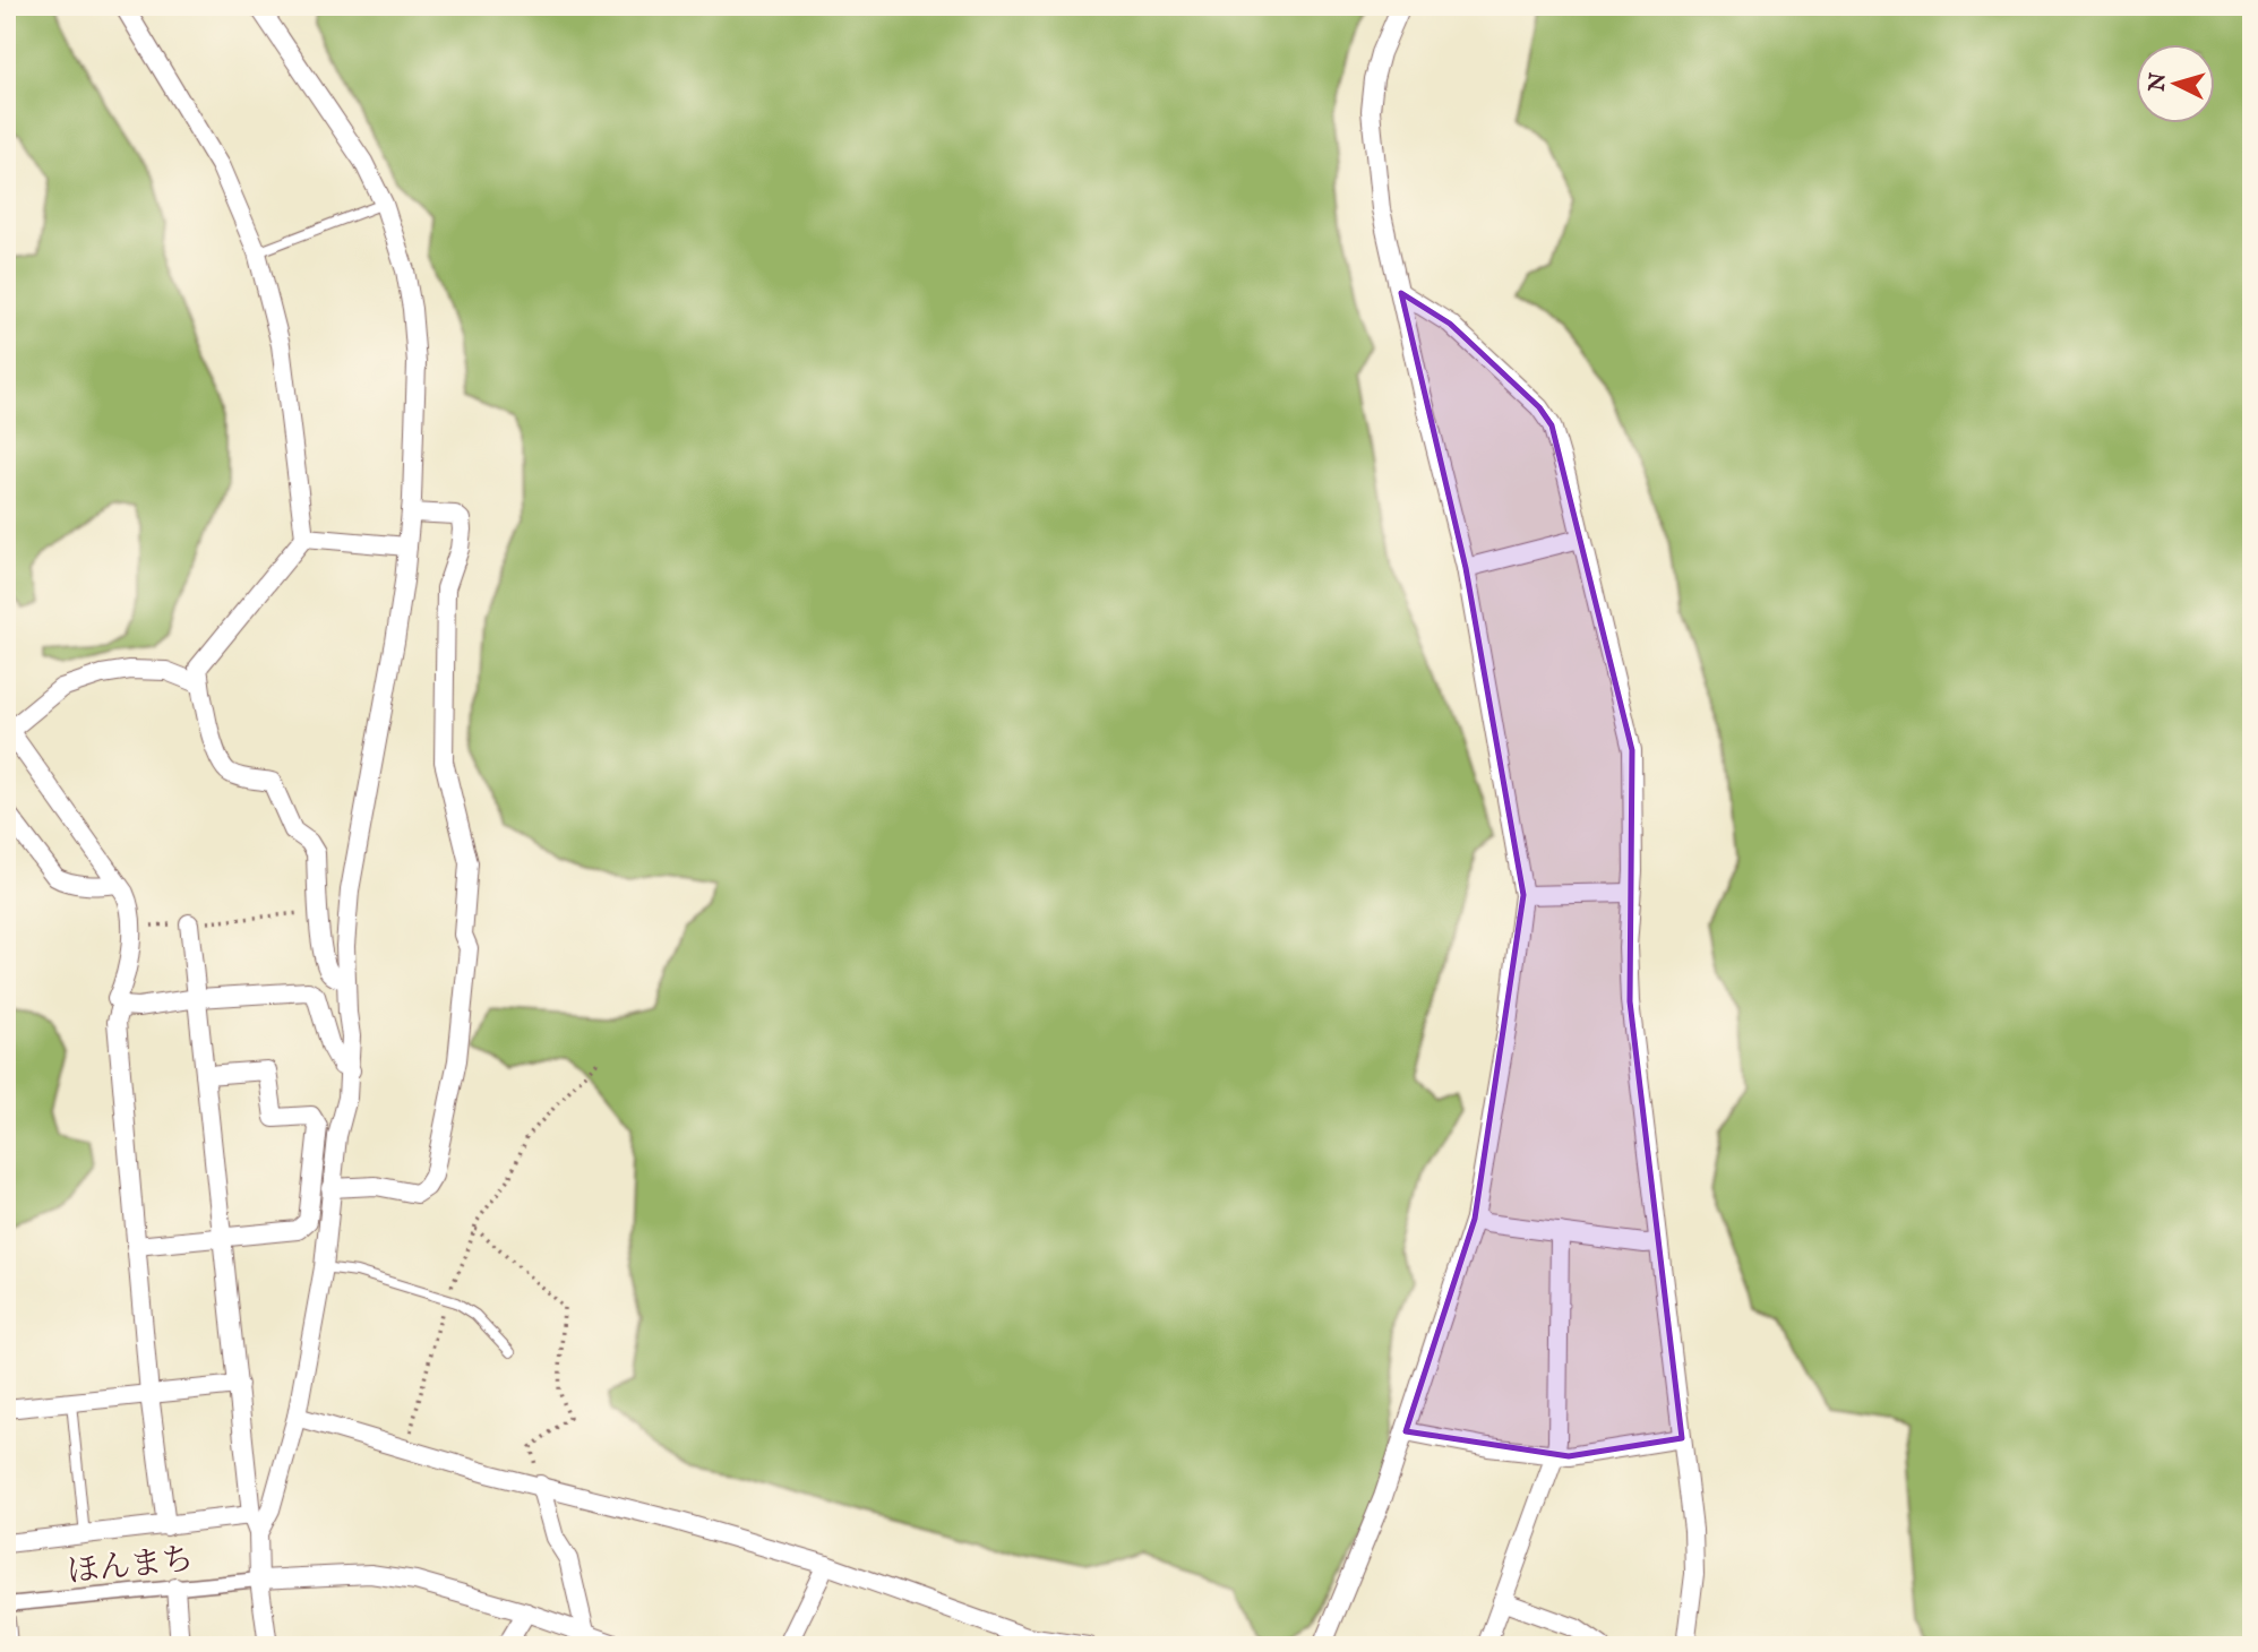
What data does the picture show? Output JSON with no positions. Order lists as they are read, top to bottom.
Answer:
{
  "streets": {
    "street": ["ほんまち"]
  },
  "north": "left"
}
